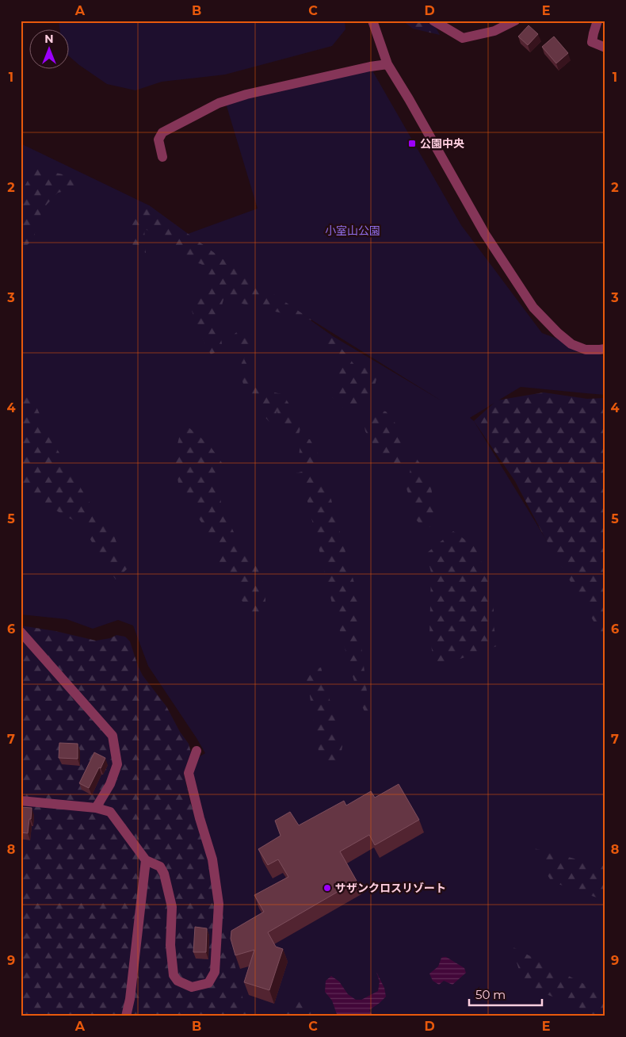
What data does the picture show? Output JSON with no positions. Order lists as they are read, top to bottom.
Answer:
{
  "parks": ["小室山公園"],
  "places": {
    "transit": ["公園中央"],
    "other": ["サザンクロスリゾート"]
  },
  "scale_bar": "50 m",
  "north": "top",
  "grid": {
    "columns": [
      "A",
      "B",
      "C",
      "D",
      "E"
    ],
    "rows": [
      "1",
      "2",
      "3",
      "4",
      "5",
      "6",
      "7",
      "8",
      "9"
    ]
  }
}
